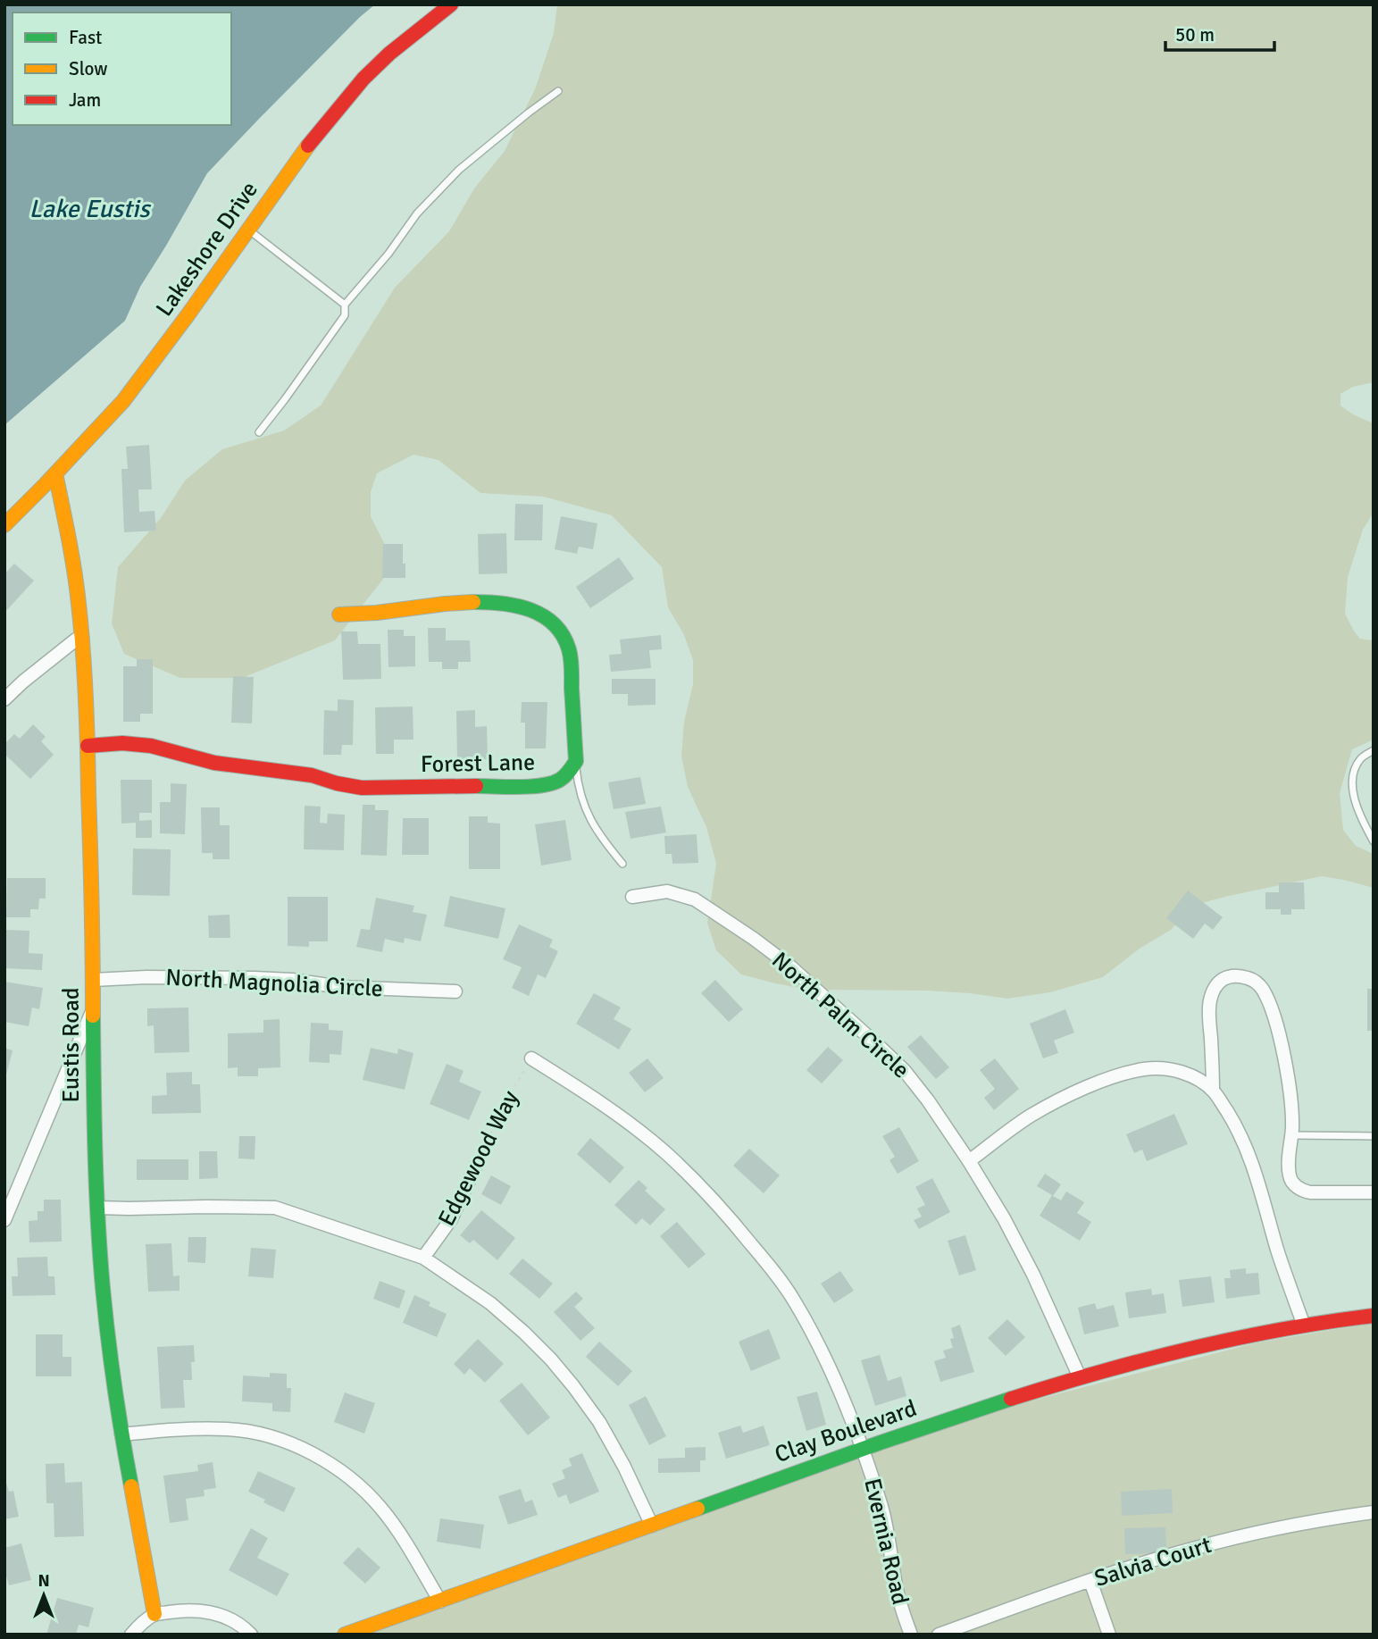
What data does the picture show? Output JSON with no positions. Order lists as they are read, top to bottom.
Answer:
{
  "streets": {
    "street": [
      "Lakeshore Drive",
      "Forest Lane",
      "North Magnolia Circle",
      "North Palm Circle",
      "Eustis Road",
      "Edgewood Way",
      "Clay Boulevard",
      "Evernia Road",
      "Salvia Court"
    ]
  },
  "crossings": [
    ["Lakeshore Drive", "Eustis Road"],
    ["Forest Lane", "Eustis Road"],
    ["North Magnolia Circle", "Eustis Road"],
    ["North Palm Circle", "Clay Boulevard"],
    ["Clay Boulevard", "Evernia Road"]
  ],
  "water": ["Lake Eustis"],
  "legend": ["Fast", "Slow", "Jam"],
  "scale_bar": "50 m",
  "north": "top"
}
